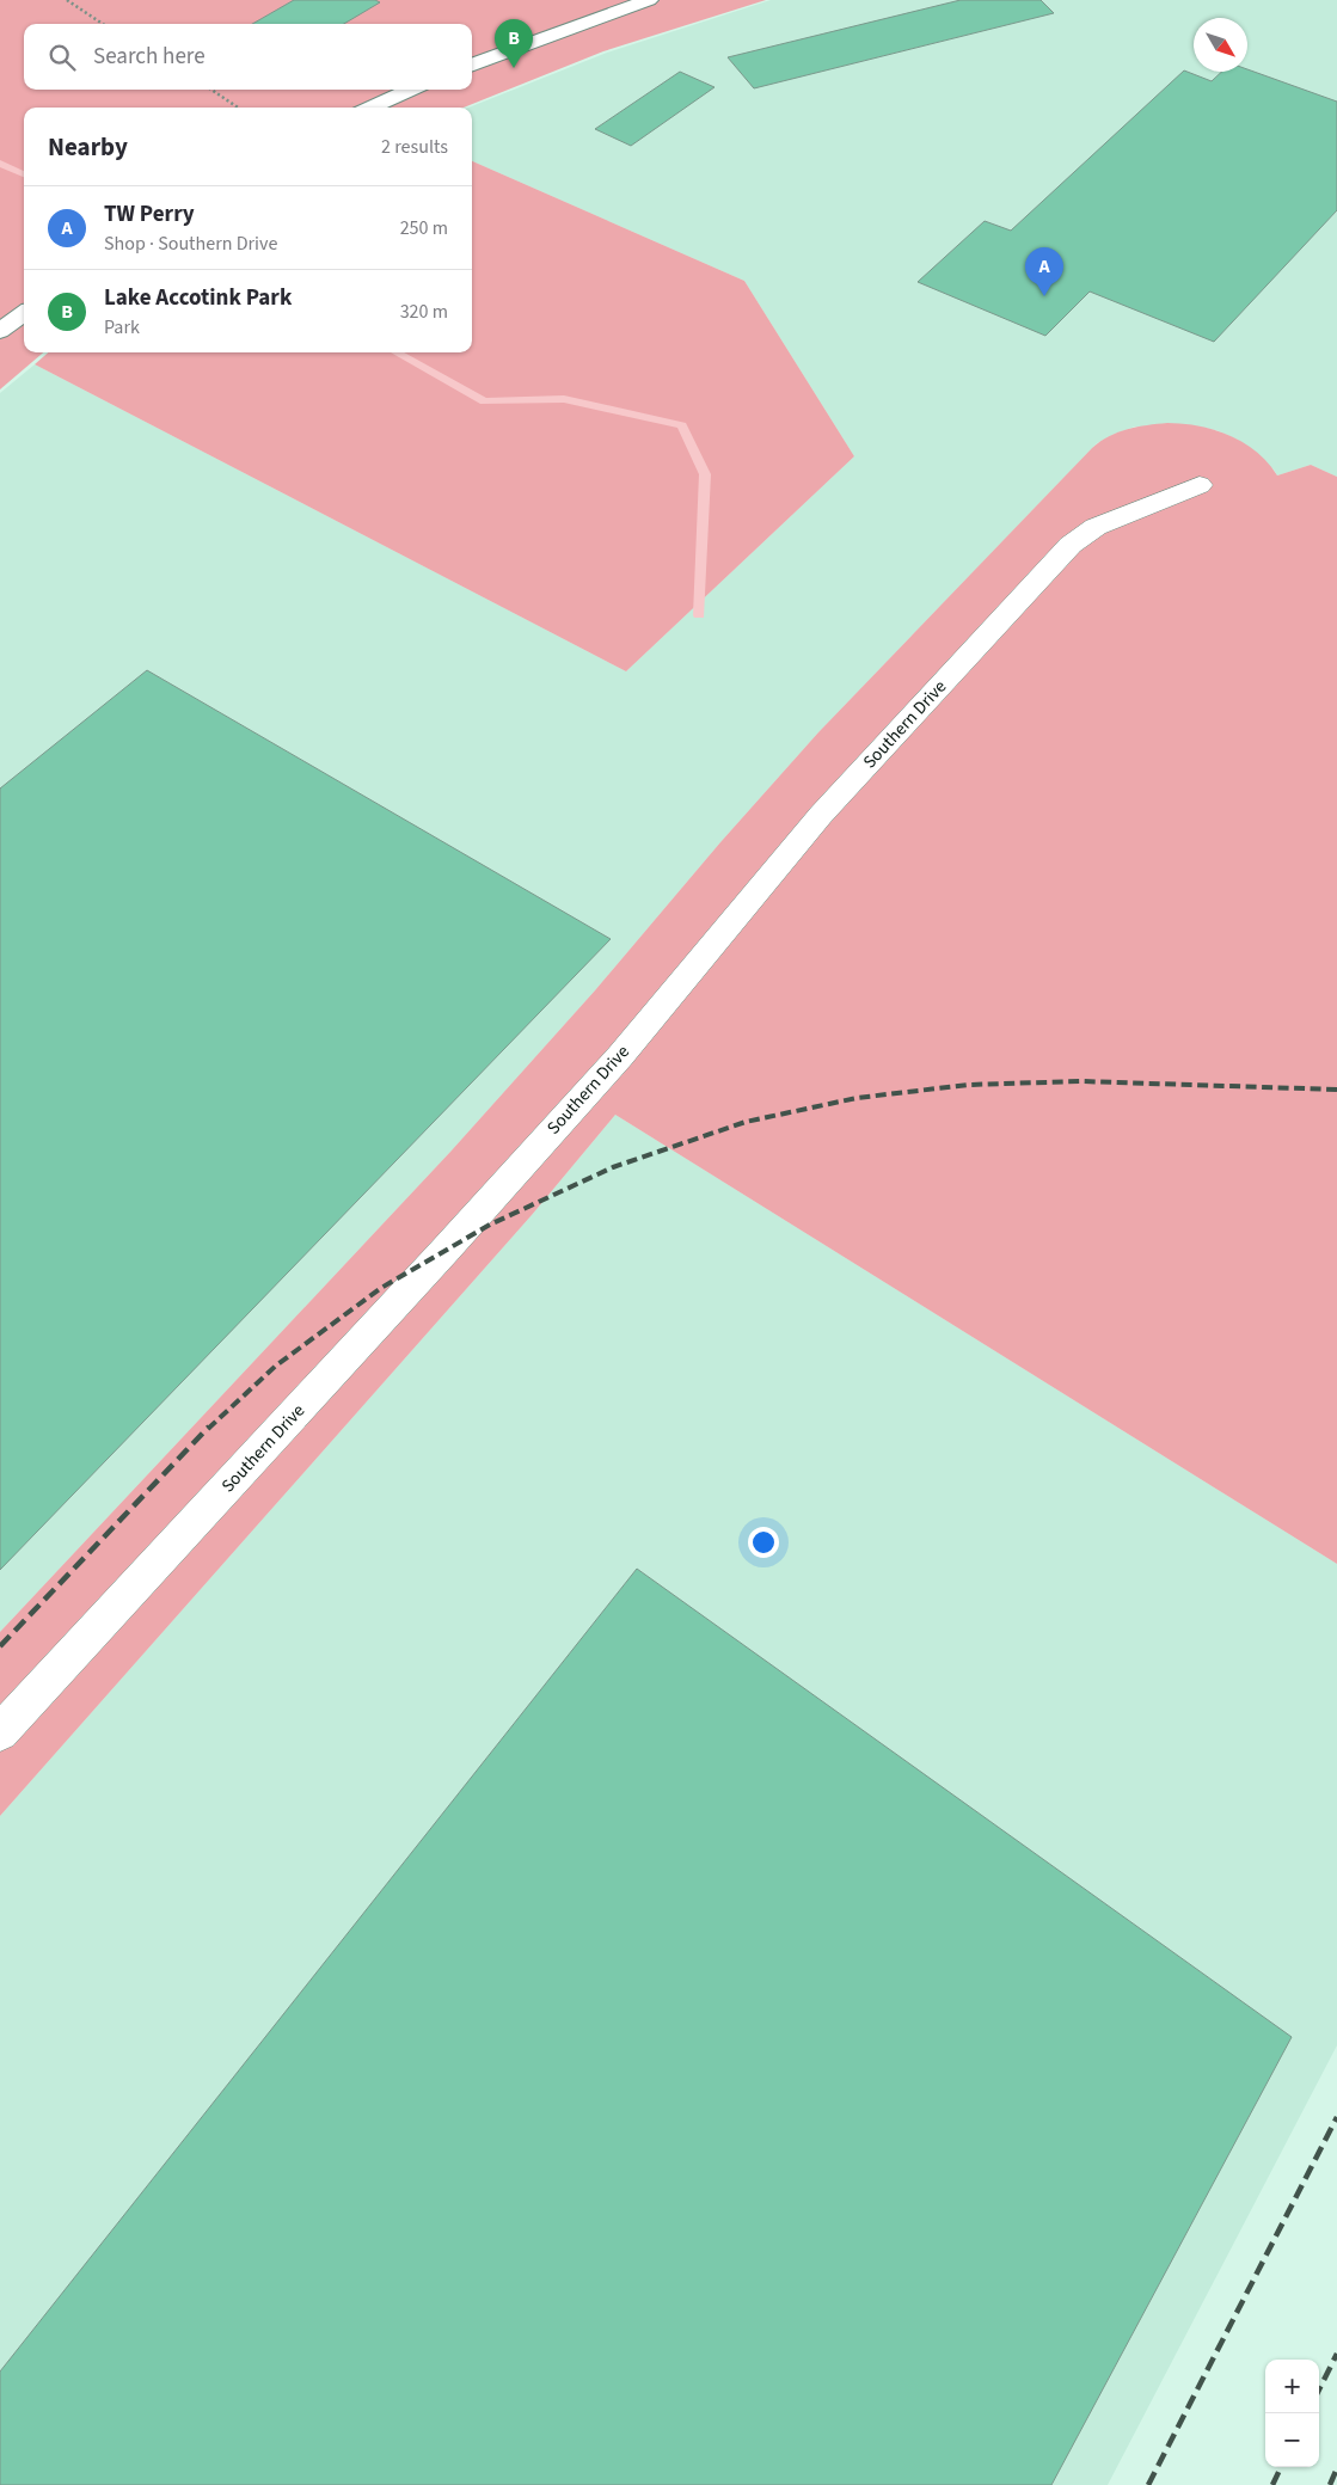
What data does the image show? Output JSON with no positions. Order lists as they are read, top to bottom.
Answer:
{
  "streets": {
    "street": ["Southern Drive"]
  },
  "north": "bottom right",
  "page": {
    "pins": ["B", "A"],
    "search": "Search here",
    "heading": ["Nearby", "2 results"],
    "list": [
      {
        "mark": "A",
        "name": "TW Perry",
        "note": "Shop · Southern Drive",
        "value": "250 m"
      },
      {
        "mark": "B",
        "name": "Lake Accotink Park",
        "note": "Park",
        "value": "320 m"
      }
    ],
    "map_buttons": ["+", "−"]
  }
}
